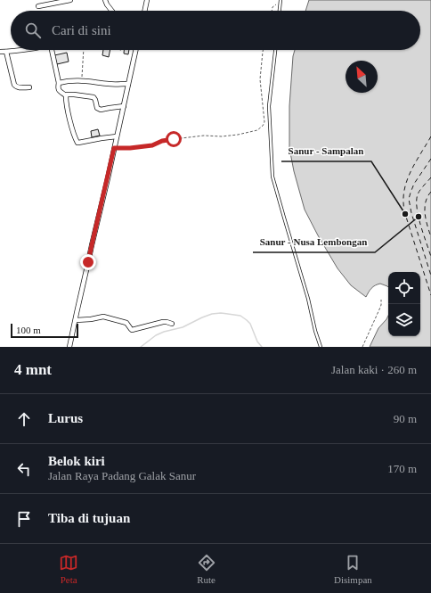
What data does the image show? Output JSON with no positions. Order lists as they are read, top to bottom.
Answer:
{
  "places": ["Sanur - Sampalan", "Sanur - Nusa Lembongan"],
  "scale_bar": "100 m",
  "north": "top left",
  "page": {
    "search": "Cari di sini",
    "scale": "100 m",
    "heading": ["4 mnt", "Jalan kaki · 260 m"],
    "list": [
      ["Lurus", "90 m"],
      ["Belok kiri", "Jalan Raya Padang Galak Sanur", "170 m"],
      "Tiba di tujuan"
    ],
    "nav": ["Peta", "Rute", "Disimpan"]
  }
}
